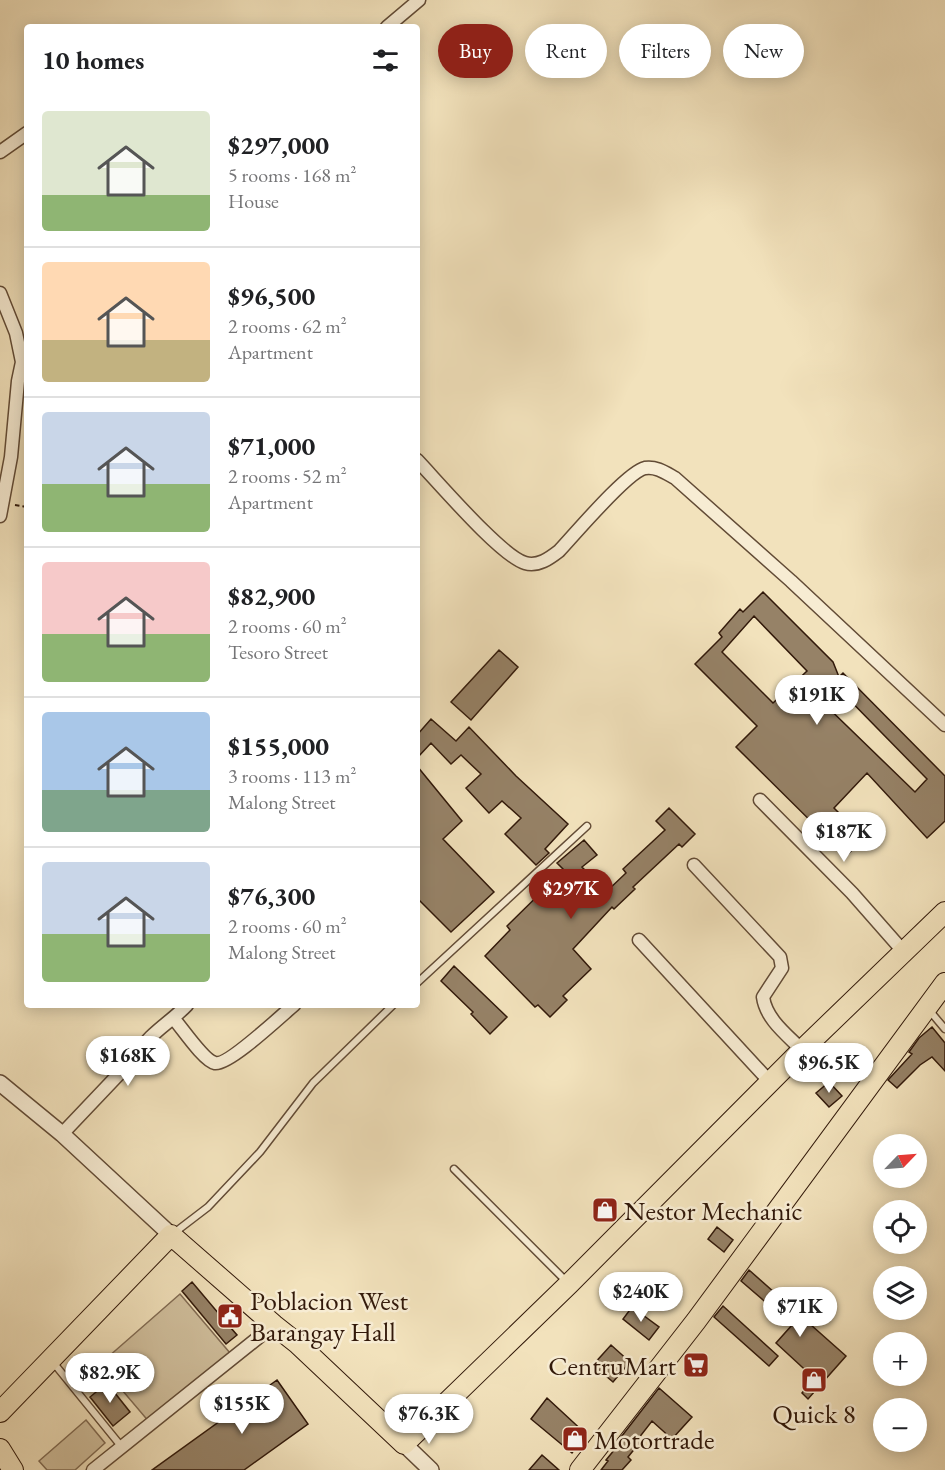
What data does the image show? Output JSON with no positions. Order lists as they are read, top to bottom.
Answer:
{
  "places": {
    "shop": ["Nestor Mechanic", "Quick 8", "Motortrade"],
    "public building": ["Poblacion West Barangay Hall"],
    "supermarket": ["CentruMart"]
  },
  "north": "top right",
  "page": {
    "chip": [
      "Buy",
      "Rent",
      "Filters",
      "New"
    ],
    "heading": "10 homes",
    "list": [
      {
        "name": "$297,000",
        "note": "5 rooms · 168 m² · House"
      },
      {
        "name": "$96,500",
        "note": "2 rooms · 62 m² · Apartment"
      },
      {
        "name": "$71,000",
        "note": "2 rooms · 52 m² · Apartment"
      },
      {
        "name": "$82,900",
        "note": "2 rooms · 60 m² · Tesoro Street"
      },
      {
        "name": "$155,000",
        "note": "3 rooms · 113 m² · Malong Street"
      },
      {
        "name": "$76,300",
        "note": "2 rooms · 60 m² · Malong Street"
      }
    ],
    "price": [
      "$191K",
      "$187K",
      "$297K",
      "$168K",
      "$96.5K",
      "$240K",
      "$71K",
      "$82.9K",
      "$155K",
      "$76.3K"
    ],
    "map_buttons": ["+", "−"]
  }
}
